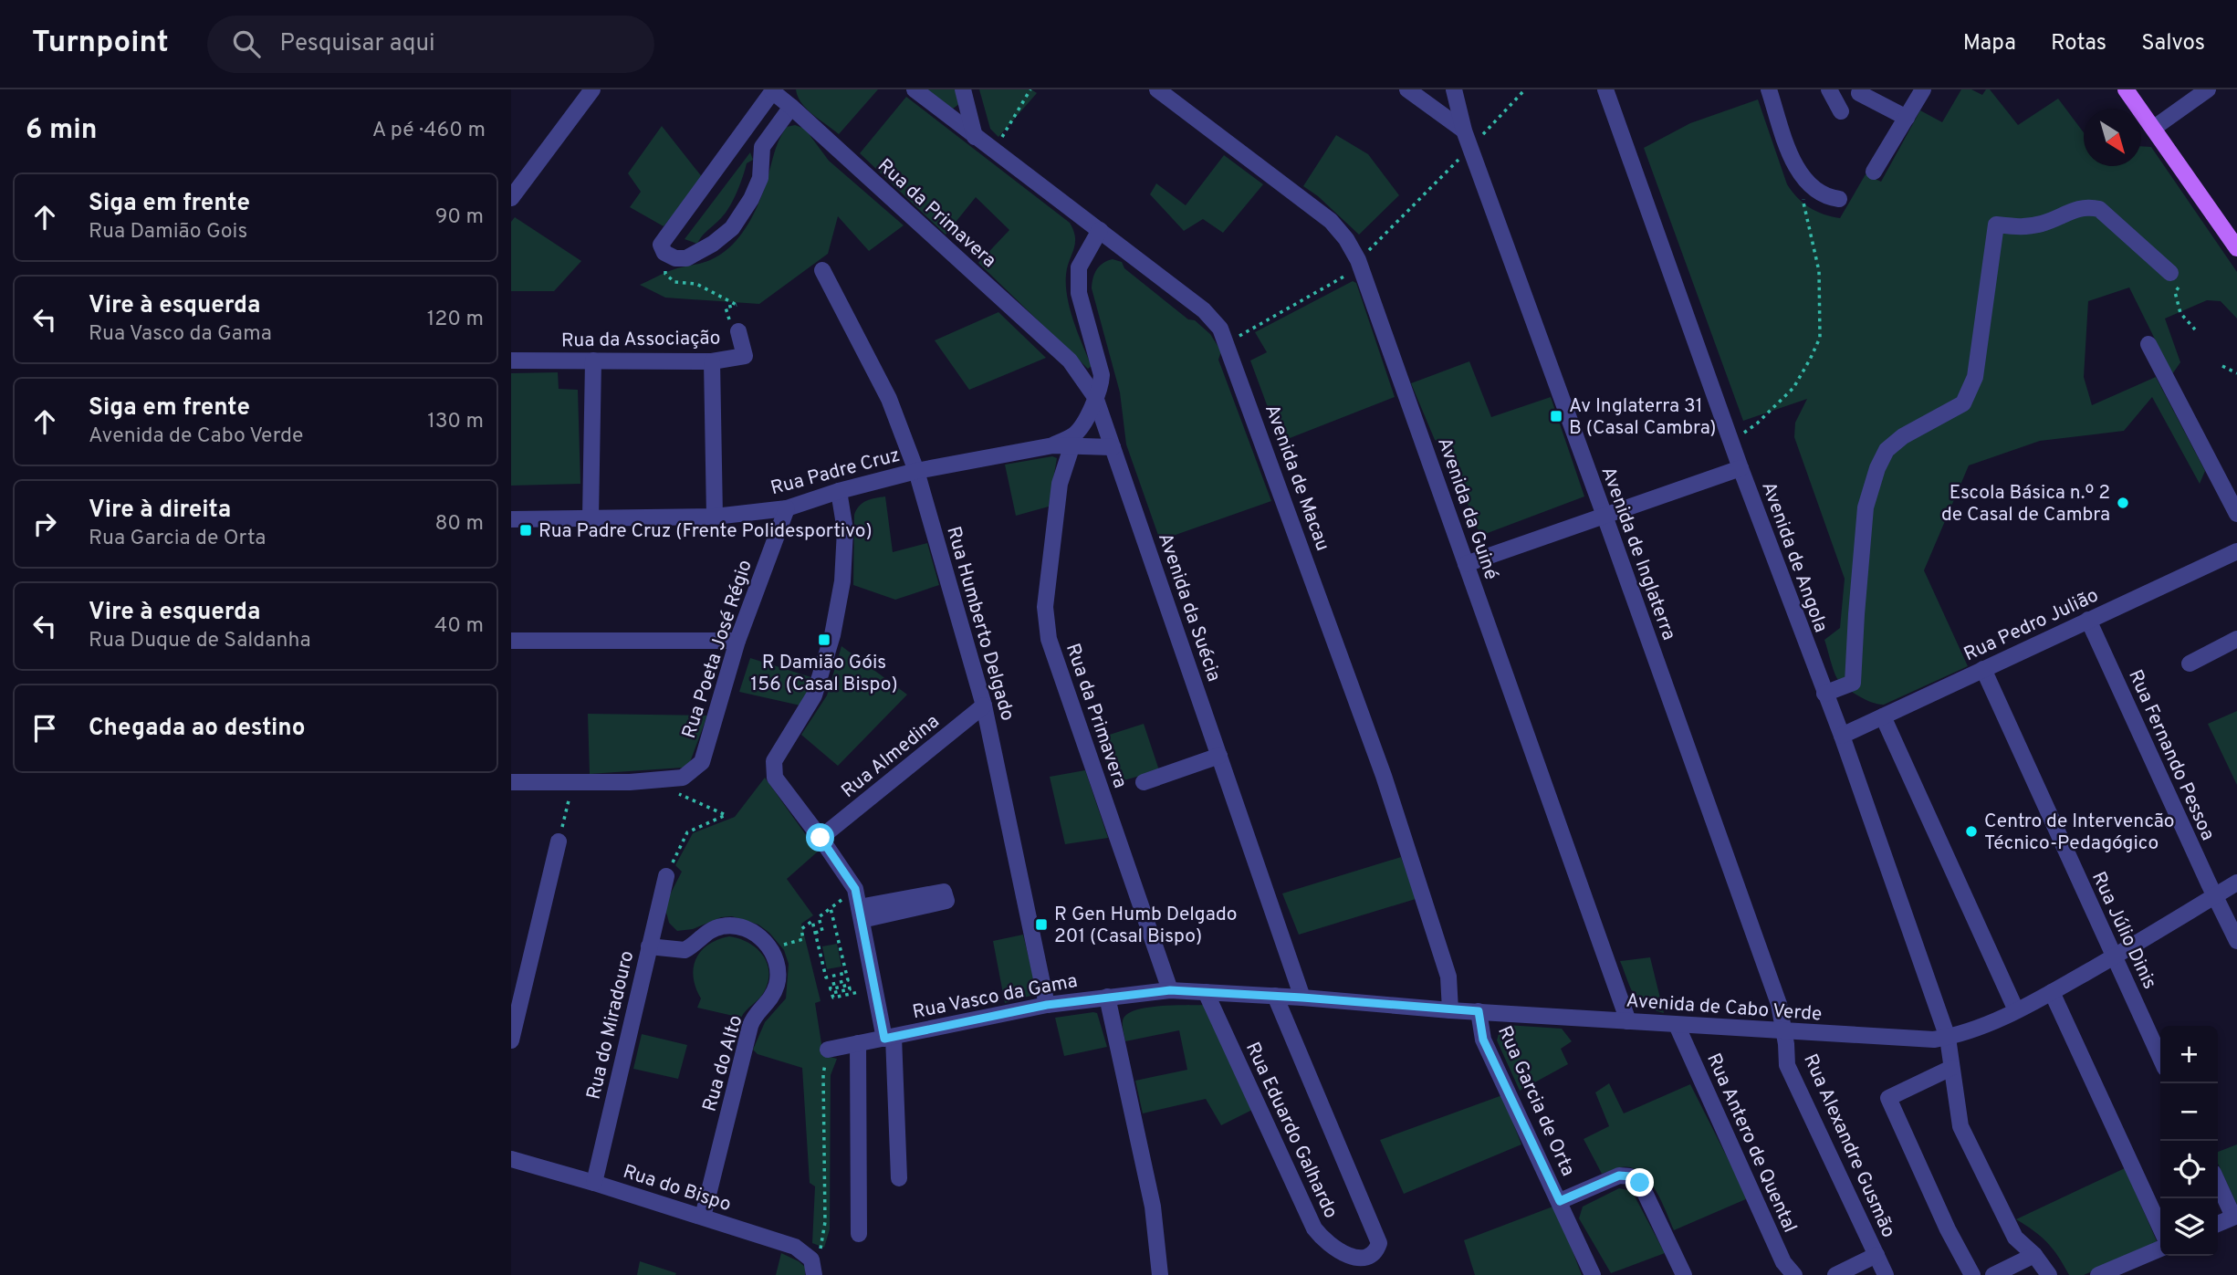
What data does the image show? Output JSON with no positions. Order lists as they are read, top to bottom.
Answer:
{
  "streets": {
    "street": [
      "Rua da Primavera",
      "Rua da Associação",
      "Rua Padre Cruz",
      "Avenida de Macau",
      "Avenida da Guiné",
      "Avenida de Inglaterra",
      "Avenida de Angola",
      "Avenida da Suécia",
      "Rua Humberto Delgado",
      "Rua Pedro Julião",
      "Rua Poeta José Régio",
      "Rua Fernando Pessoa",
      "Rua Almedina",
      "Rua Júlio Dinis",
      "Rua Vasco da Gama",
      "Avenida de Cabo Verde",
      "Rua do Miradouro",
      "Rua do Alto",
      "Rua Garcia de Orta",
      "Rua Eduardo Galhardo",
      "Rua Antero de Quental",
      "Rua Alexandre Gusmão",
      "Rua do Bispo"
    ]
  },
  "crossings": [
    ["Rua da Primavera", "Avenida da Suécia"],
    ["Rua da Primavera", "Rua Vasco da Gama"],
    ["Rua da Primavera", "Avenida de Cabo Verde"],
    ["Rua Padre Cruz", "Rua Humberto Delgado"],
    ["Rua Padre Cruz", "Rua Poeta José Régio"],
    ["Avenida de Macau", "Avenida da Suécia"],
    ["Avenida de Macau", "Avenida de Cabo Verde"],
    ["Avenida da Guiné", "Avenida de Cabo Verde"],
    ["Avenida de Inglaterra", "Avenida de Cabo Verde"],
    ["Avenida de Inglaterra", "Rua Alexandre Gusmão"],
    ["Avenida de Angola", "Rua Pedro Julião"],
    ["Avenida de Angola", "Avenida de Cabo Verde"],
    ["Avenida da Suécia", "Avenida de Cabo Verde"],
    ["Rua Humberto Delgado", "Rua Almedina"],
    ["Rua Humberto Delgado", "Rua Vasco da Gama"],
    ["Rua Pedro Julião", "Rua Fernando Pessoa"],
    ["Rua Pedro Julião", "Rua Júlio Dinis"],
    ["Rua Fernando Pessoa", "Avenida de Cabo Verde"],
    ["Rua Júlio Dinis", "Avenida de Cabo Verde"],
    ["Rua Vasco da Gama", "Avenida de Cabo Verde"],
    ["Avenida de Cabo Verde", "Rua Garcia de Orta"],
    ["Avenida de Cabo Verde", "Rua Eduardo Galhardo"],
    ["Avenida de Cabo Verde", "Rua Antero de Quental"],
    ["Avenida de Cabo Verde", "Rua Alexandre Gusmão"],
    ["Rua do Miradouro", "Rua do Bispo"],
    ["Rua do Alto", "Rua do Bispo"]
  ],
  "places": {
    "transit": [
      "Av Inglaterra 31 B (Casal Cambra)",
      "Rua Padre Cruz (Frente Polidesportivo)",
      "R Damião Góis 156 (Casal Bispo)",
      "R Gen Humb Delgado 201 (Casal Bispo)"
    ],
    "other": ["Escola Básica n.º 2 de Casal de Cambra", "Centro de Intervencão Técnico-Pedagógico"]
  },
  "north": "bottom right",
  "page": {
    "header": "Turnpoint",
    "search": "Pesquisar aqui",
    "nav": ["Mapa", "Rotas", "Salvos"],
    "heading": ["6 min", "A pé · 460 m"],
    "list": [
      ["Siga em frente", "Rua Damião Gois", "90 m"],
      ["Vire à esquerda", "Rua Vasco da Gama", "120 m"],
      ["Siga em frente", "Avenida de Cabo Verde", "130 m"],
      ["Vire à direita", "Rua Garcia de Orta", "80 m"],
      ["Vire à esquerda", "Rua Duque de Saldanha", "40 m"],
      "Chegada ao destino"
    ],
    "map_buttons": ["+", "−"]
  }
}
